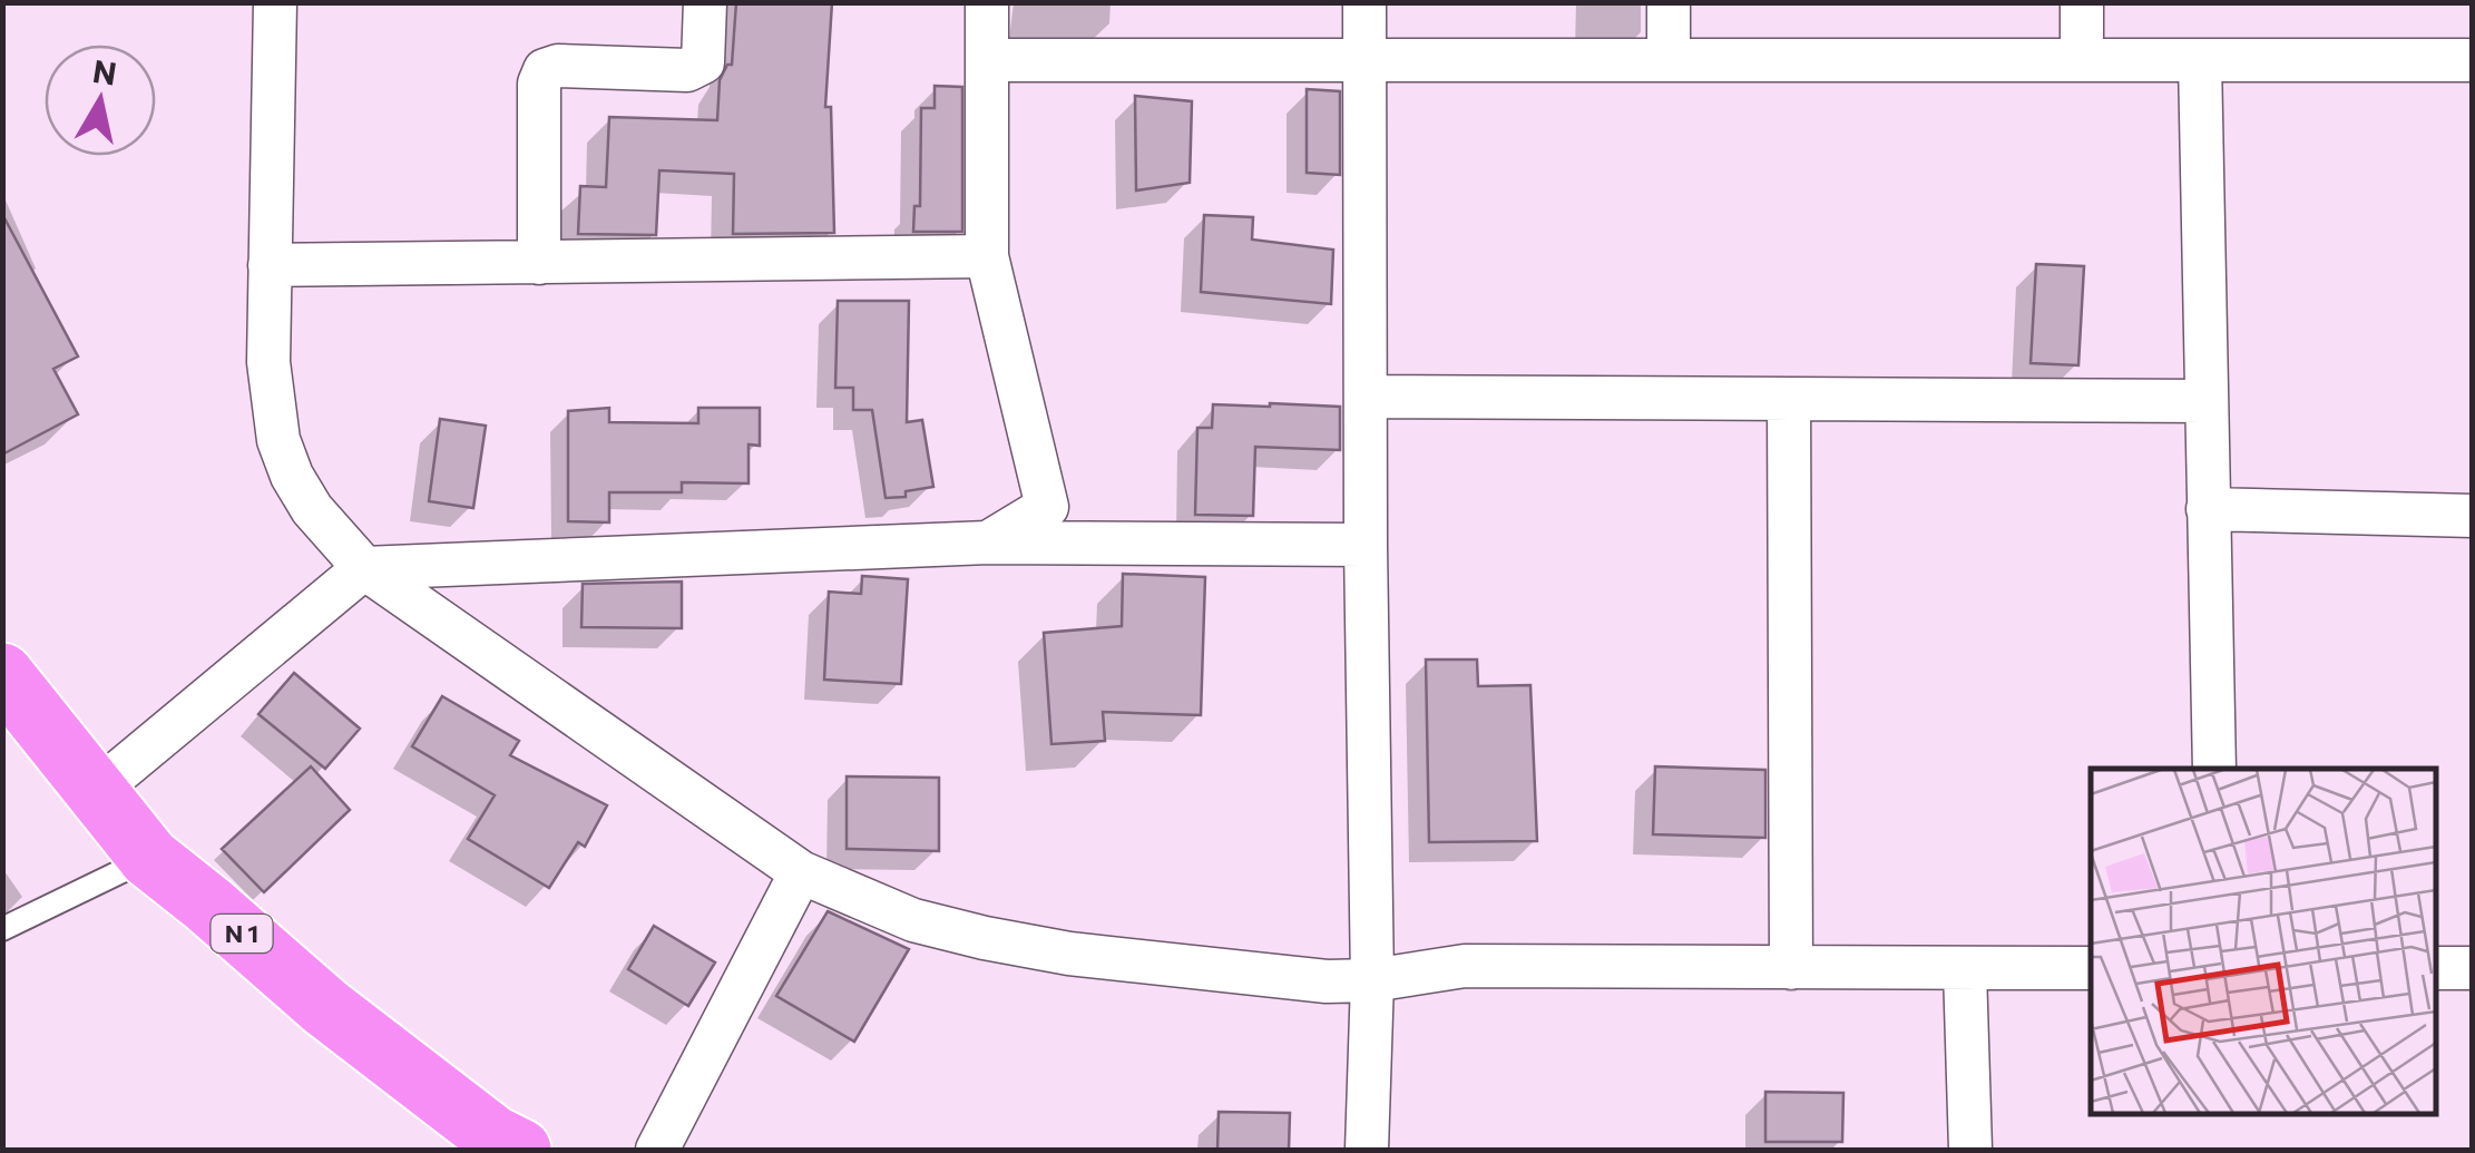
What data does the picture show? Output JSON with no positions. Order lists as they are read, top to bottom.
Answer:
{
  "streets": {
    "highway": ["N 1"]
  },
  "north": "top"
}
